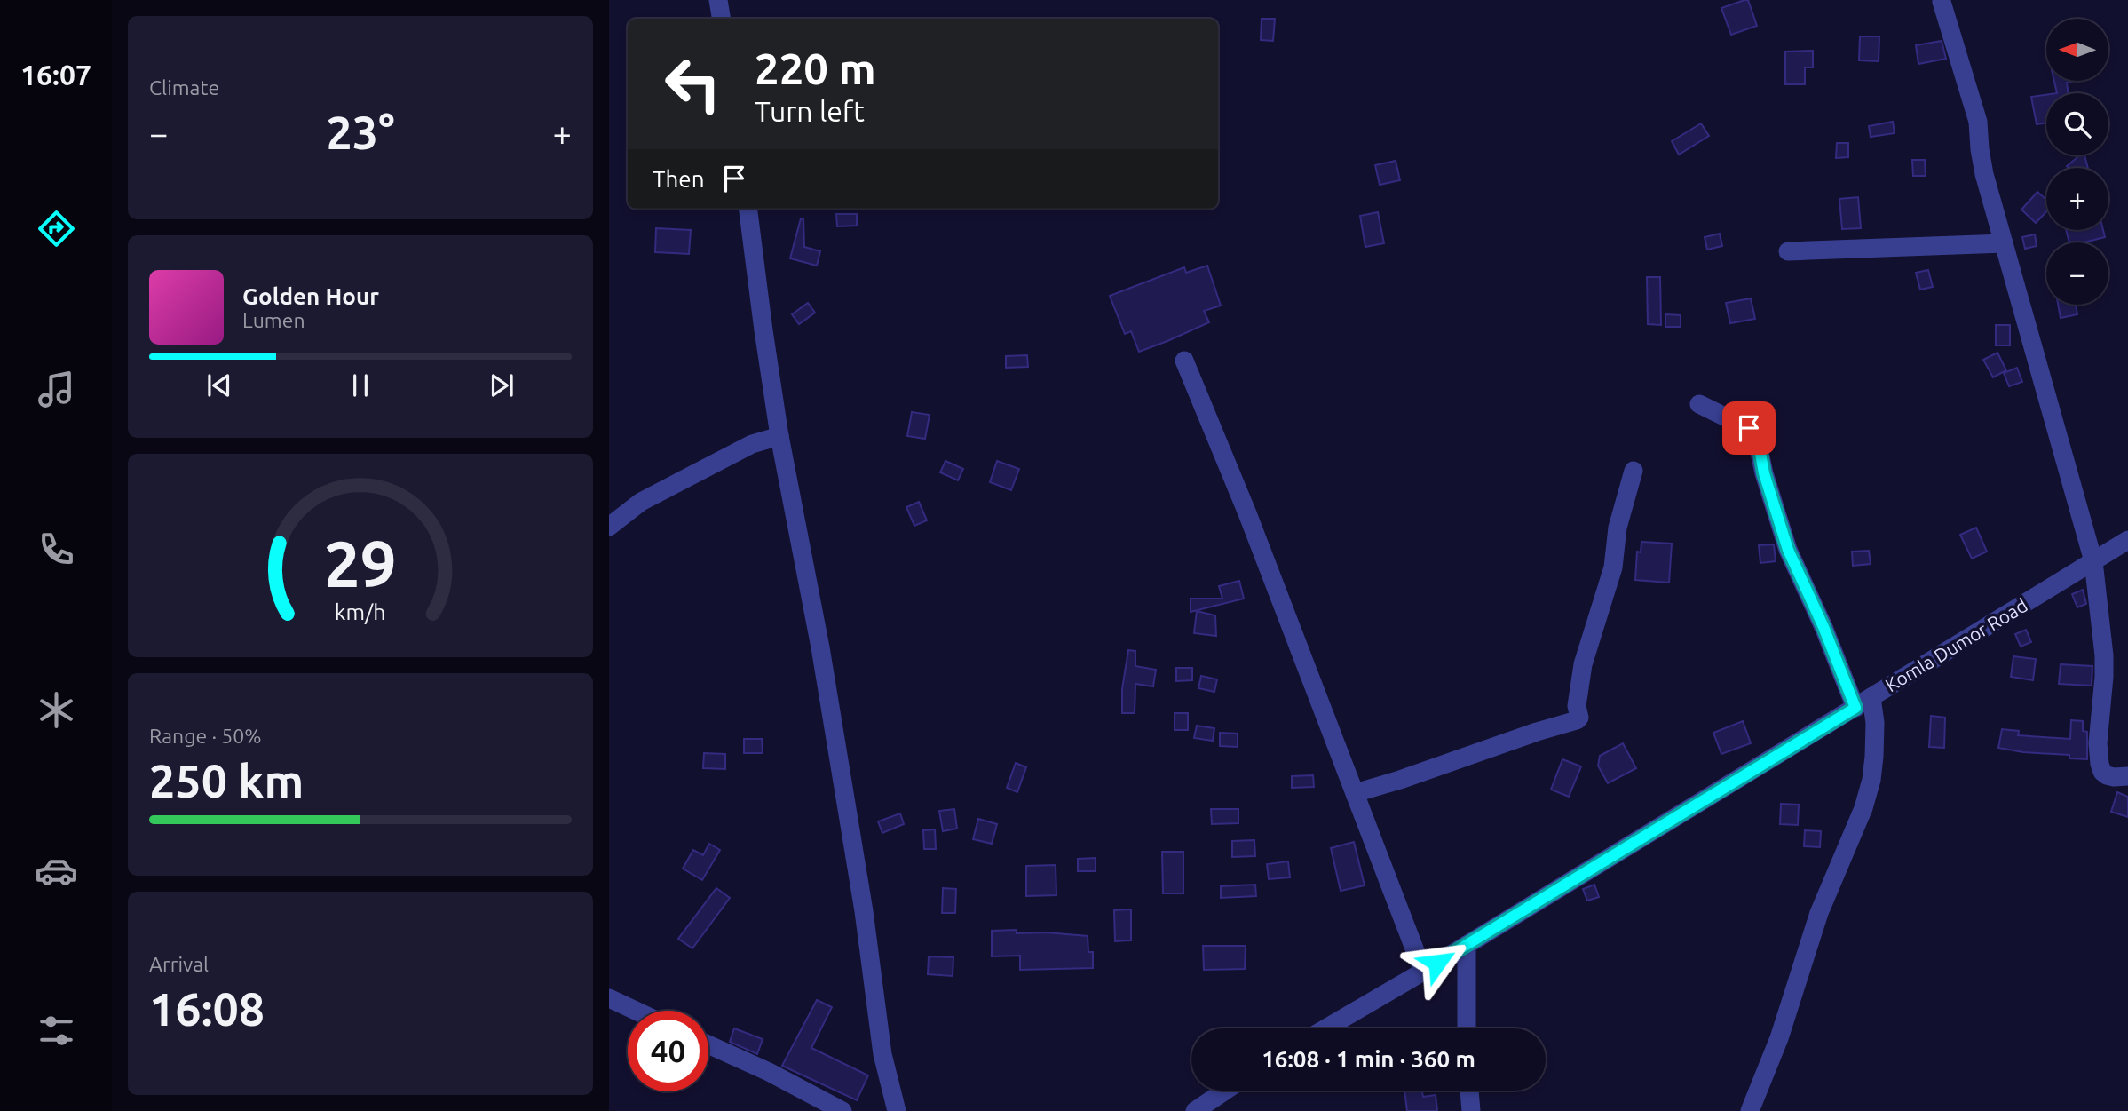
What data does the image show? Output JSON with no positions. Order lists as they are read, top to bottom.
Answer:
{
  "streets": {
    "street": ["Komla Dumor Road"]
  },
  "north": "left",
  "page": {
    "tabs": "16:07",
    "tile": [
      "Climate",
      ["Range · 50%", "250 km"],
      ["Arrival", "16:08"]
    ],
    "map_buttons": ["+", "−"],
    "turn": ["220 m", "Turn left"],
    "heat": ["−", "23°", "+"],
    "then": "Then",
    "song": ["Golden Hour", "Lumen"],
    "limit": "40",
    "trip": "16:08 · 1 min · 360 m",
    "gauge": ["29", "km/h"]
  }
}
